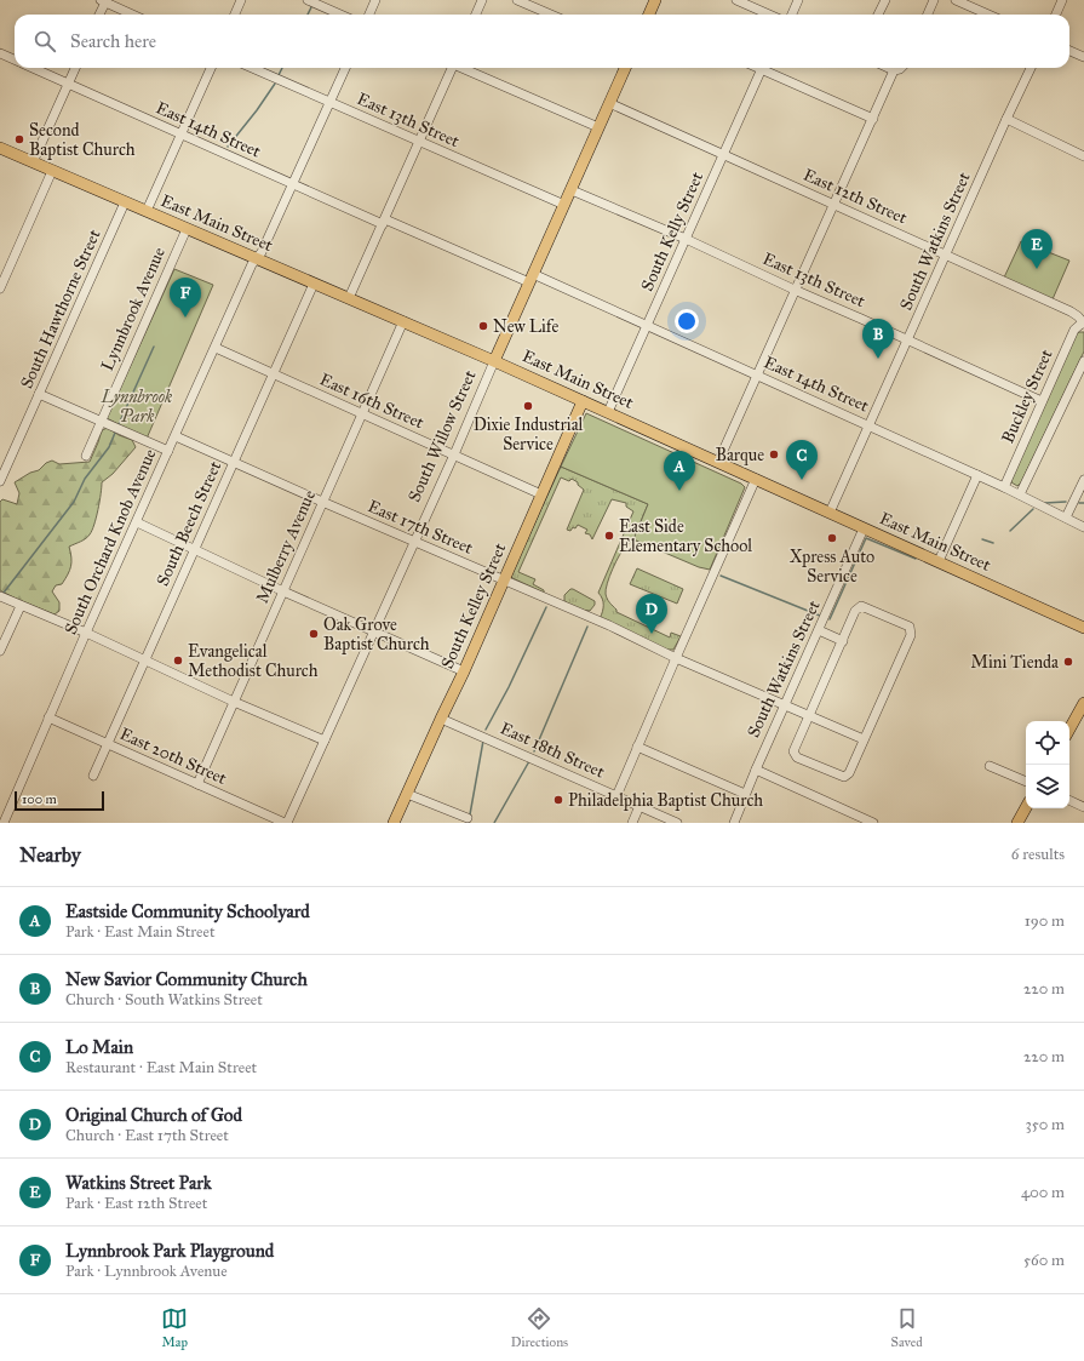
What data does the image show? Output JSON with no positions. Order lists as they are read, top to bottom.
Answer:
{
  "streets": {
    "main road": ["East Main Street", "South Willow Street", "South Kelley Street"],
    "street": [
      "East 13th Street",
      "East 14th Street",
      "East 12th Street",
      "South Kelly Street",
      "South Watkins Street",
      "South Hawthorne Street",
      "Lynnbrook Avenue",
      "Buckley Street",
      "East 16th Street",
      "South Beech Street",
      "East 17th Street",
      "South Orchard Knob Avenue",
      "Mulberry Avenue",
      "East 18th Street",
      "East 20th Street"
    ]
  },
  "crossings": [
    ["East 13th Street", "South Kelly Street"],
    ["East 13th Street", "South Watkins Street"],
    ["East 13th Street", "Buckley Street"],
    ["East 13th Street", "South Willow Street"],
    ["East 13th Street", "South Orchard Knob Avenue"],
    ["East 14th Street", "South Kelly Street"],
    ["East 14th Street", "South Watkins Street"],
    ["East 14th Street", "Buckley Street"],
    ["East 14th Street", "South Willow Street"],
    ["East 14th Street", "South Orchard Knob Avenue"],
    ["East 12th Street", "South Kelly Street"],
    ["East 12th Street", "South Watkins Street"],
    ["East 12th Street", "Buckley Street"],
    ["East 12th Street", "South Willow Street"],
    ["East Main Street", "South Kelly Street"],
    ["East Main Street", "South Watkins Street"],
    ["East Main Street", "South Hawthorne Street"],
    ["East Main Street", "Lynnbrook Avenue"],
    ["East Main Street", "South Willow Street"],
    ["East Main Street", "South Beech Street"],
    ["East Main Street", "South Orchard Knob Avenue"],
    ["East Main Street", "Mulberry Avenue"],
    ["East Main Street", "South Kelley Street"],
    ["South Watkins Street", "East 17th Street"],
    ["East 16th Street", "South Willow Street"],
    ["East 16th Street", "South Beech Street"],
    ["East 16th Street", "South Orchard Knob Avenue"],
    ["East 16th Street", "Mulberry Avenue"],
    ["East 16th Street", "South Kelley Street"],
    ["South Willow Street", "East 17th Street"],
    ["South Willow Street", "East 20th Street"],
    ["South Beech Street", "East 17th Street"],
    ["South Beech Street", "East 20th Street"],
    ["East 17th Street", "South Orchard Knob Avenue"],
    ["East 17th Street", "Mulberry Avenue"],
    ["East 17th Street", "South Kelley Street"],
    ["South Orchard Knob Avenue", "East 20th Street"],
    ["Mulberry Avenue", "East 20th Street"],
    ["South Kelley Street", "East 18th Street"]
  ],
  "parks": ["Lynnbrook Park"],
  "places": [
    "Second Baptist Church",
    "New Life",
    "Dixie Industrial Service",
    "Barque",
    "East Side Elementary School",
    "Xpress Auto Service",
    "Oak Grove Baptist Church",
    "Evangelical Methodist Church",
    "Mini Tienda",
    "Philadelphia Baptist Church"
  ],
  "scale_bar": "100 m",
  "page": {
    "search": "Search here",
    "pins": [
      "E",
      "F",
      "B",
      "C",
      "A",
      "D"
    ],
    "scale": "100 m",
    "heading": ["Nearby", "6 results"],
    "list": [
      {
        "mark": "A",
        "name": "Eastside Community Schoolyard",
        "note": "Park · East Main Street",
        "value": "190 m"
      },
      {
        "mark": "B",
        "name": "New Savior Community Church",
        "note": "Church · South Watkins Street",
        "value": "220 m"
      },
      {
        "mark": "C",
        "name": "Lo Main",
        "note": "Restaurant · East Main Street",
        "value": "220 m"
      },
      {
        "mark": "D",
        "name": "Original Church of God",
        "note": "Church · East 17th Street",
        "value": "350 m"
      },
      {
        "mark": "E",
        "name": "Watkins Street Park",
        "note": "Park · East 12th Street",
        "value": "400 m"
      },
      {
        "mark": "F",
        "name": "Lynnbrook Park Playground",
        "note": "Park · Lynnbrook Avenue",
        "value": "560 m"
      }
    ],
    "nav": ["Map", "Directions", "Saved"]
  }
}
